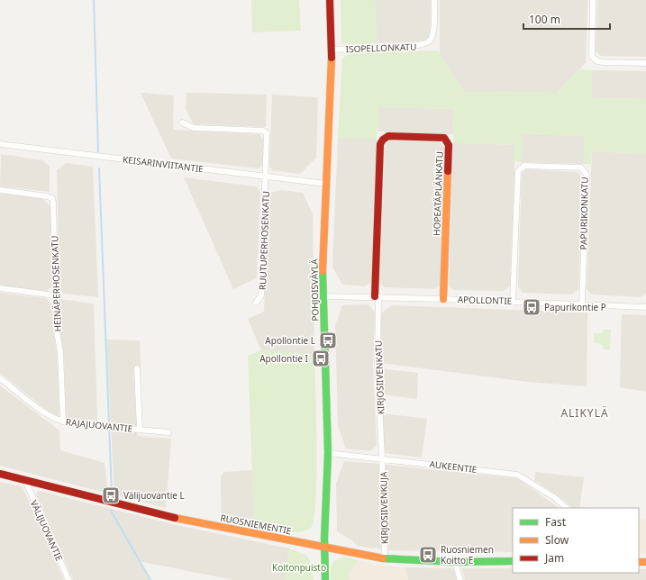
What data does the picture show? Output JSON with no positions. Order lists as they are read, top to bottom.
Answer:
{
  "streets": {
    "main road": ["HOPEATÄPLÄNKATU", "POHJOISVÄYLÄ", "RUOSNIEMENTIE"],
    "street": [
      "ISOPELLONKATU",
      "KEISARINVIITANTIE",
      "PAPURIKONKATU",
      "RUUTUPERHOSENKATU",
      "HEINÄPERHOSENKATU",
      "APOLLONTIE",
      "KIRJOSIIVENKATU",
      "RAJAJUOVANTIE",
      "AUKEENTIE",
      "KIRJOSIIVENKUJA",
      "VÄLIJUOVANTIE"
    ]
  },
  "crossings": [
    ["ISOPELLONKATU", "POHJOISVÄYLÄ"],
    ["KEISARINVIITANTIE", "RUUTUPERHOSENKATU"],
    ["KEISARINVIITANTIE", "POHJOISVÄYLÄ"],
    ["HOPEATÄPLÄNKATU", "APOLLONTIE"],
    ["HOPEATÄPLÄNKATU", "KIRJOSIIVENKATU"],
    ["PAPURIKONKATU", "APOLLONTIE"],
    ["HEINÄPERHOSENKATU", "RAJAJUOVANTIE"],
    ["POHJOISVÄYLÄ", "APOLLONTIE"],
    ["POHJOISVÄYLÄ", "AUKEENTIE"],
    ["POHJOISVÄYLÄ", "RUOSNIEMENTIE"],
    ["APOLLONTIE", "KIRJOSIIVENKATU"],
    ["KIRJOSIIVENKATU", "AUKEENTIE"],
    ["KIRJOSIIVENKATU", "KIRJOSIIVENKUJA"],
    ["AUKEENTIE", "KIRJOSIIVENKUJA"],
    ["KIRJOSIIVENKUJA", "RUOSNIEMENTIE"],
    ["RUOSNIEMENTIE", "VÄLIJUOVANTIE"]
  ],
  "districts": ["ALIKYLÄ"],
  "parks": ["Koitonpuisto"],
  "places": {
    "bus stop": [
      "Papurikontie P",
      "Apollontie L",
      "Apollontie I",
      "Välijuovantie L",
      "Ruosniemen Koitto E"
    ]
  },
  "legend": ["Fast", "Slow", "Jam"],
  "scale_bar": "100 m"
}
